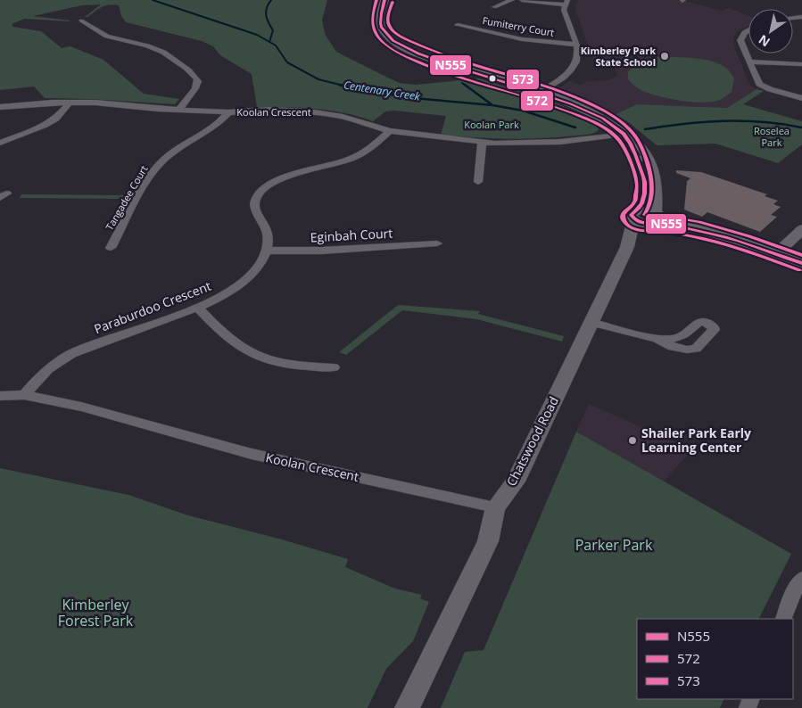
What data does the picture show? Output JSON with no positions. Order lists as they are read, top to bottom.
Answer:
{
  "streets": {
    "street": [
      "Fumiterry Court",
      "Koolan Crescent",
      "Tangadee Court",
      "Eginbah Court",
      "Paraburdoo Crescent",
      "Chatswood Road"
    ]
  },
  "crossings": [
    ["Koolan Crescent", "Tangadee Court"],
    ["Koolan Crescent", "Paraburdoo Crescent"],
    ["Koolan Crescent", "Chatswood Road"],
    ["Eginbah Court", "Paraburdoo Crescent"]
  ],
  "water": ["Centenary Creek"],
  "parks": [
    "Koolan Park",
    "Roselea Park",
    "Parker Park",
    "Kimberley Forest Park"
  ],
  "places": ["Kimberley Park State School", "Shailer Park Early Learning Center"],
  "lines": ["transit line N555", "transit line 572", "transit line 573"],
  "legend": ["N555", "572", "573"],
  "north": "bottom left"
}
